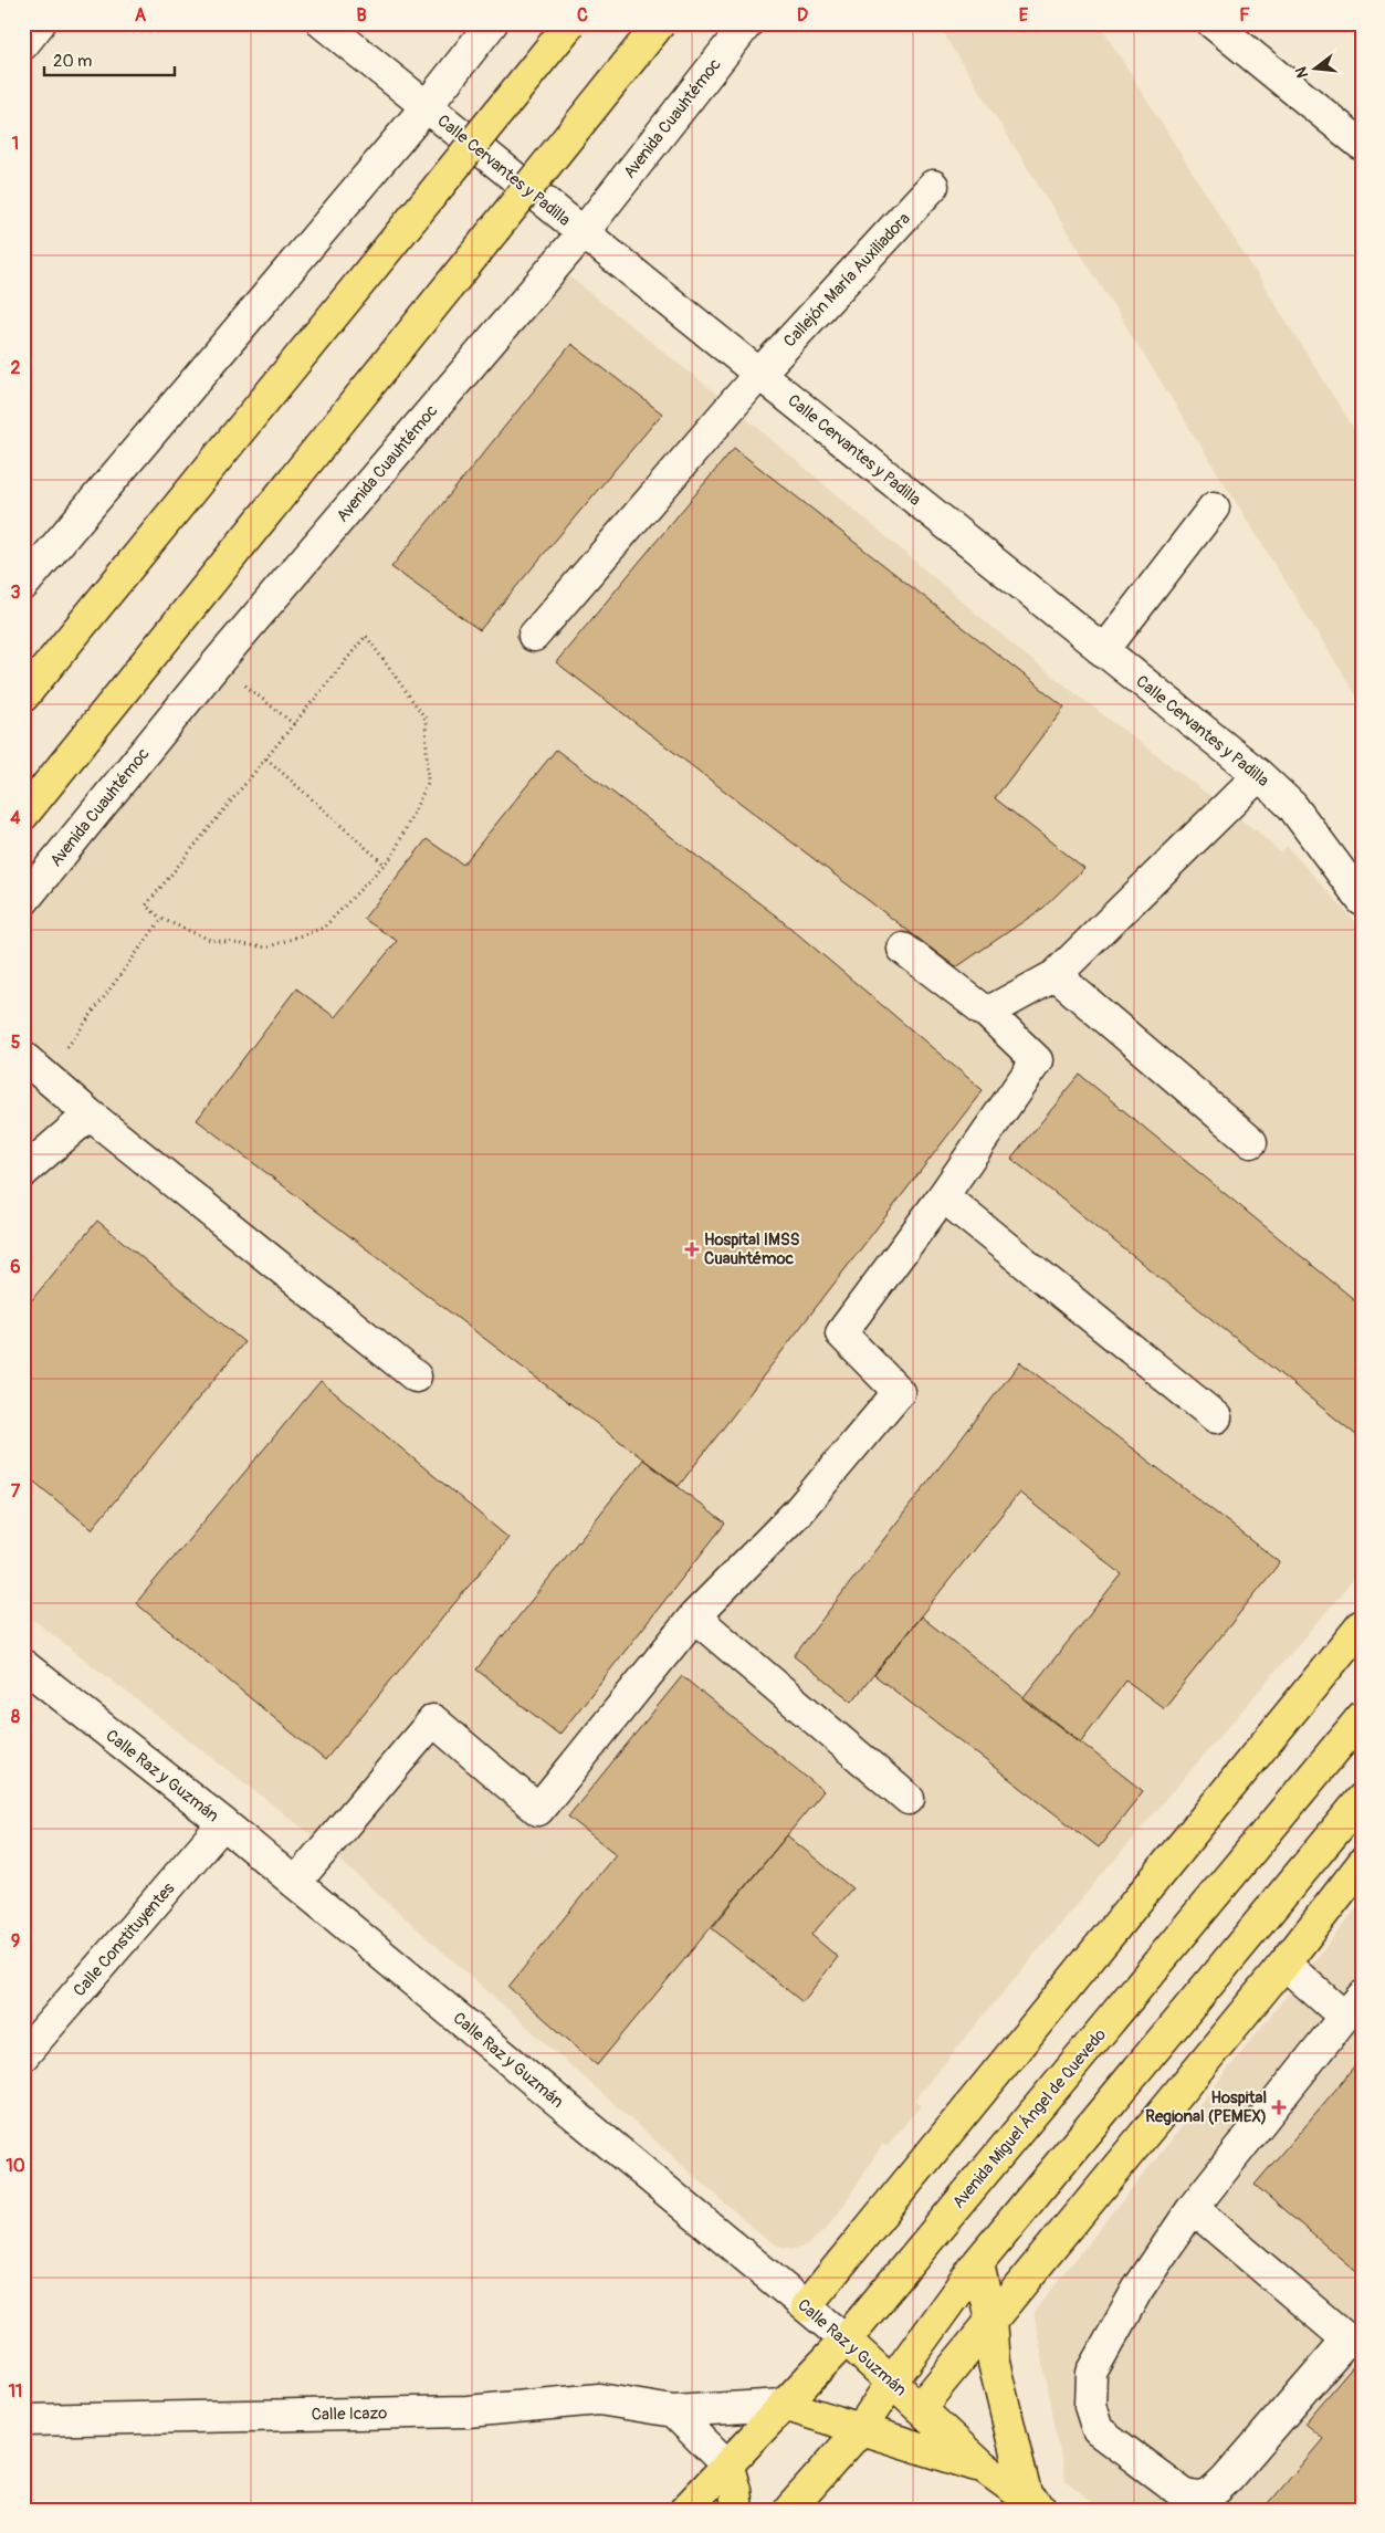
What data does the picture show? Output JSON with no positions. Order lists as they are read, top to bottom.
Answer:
{
  "streets": {
    "main road": ["Calle Raz y Guzmán", "Avenida Miguel Ángel de Quevedo"],
    "street": [
      "Avenida Cuauhtémoc",
      "Calle Cervantes y Padilla",
      "Callejón María Auxiliadora",
      "Calle Constituyentes",
      "Calle Icazo"
    ]
  },
  "crossings": [
    ["Avenida Cuauhtémoc", "Calle Cervantes y Padilla"],
    ["Calle Cervantes y Padilla", "Callejón María Auxiliadora"],
    ["Calle Raz y Guzmán", "Calle Constituyentes"],
    ["Calle Raz y Guzmán", "Avenida Miguel Ángel de Quevedo"],
    ["Calle Raz y Guzmán", "Calle Icazo"],
    ["Avenida Miguel Ángel de Quevedo", "Calle Icazo"]
  ],
  "places": {
    "health": ["Hospital IMSS Cuauhtémoc", "Hospital Regional (PEMEX)"]
  },
  "scale_bar": "20 m",
  "north": "left",
  "grid": {
    "columns": [
      "A",
      "B",
      "C",
      "D",
      "E",
      "F"
    ],
    "rows": [
      "1",
      "2",
      "3",
      "4",
      "5",
      "6",
      "7",
      "8",
      "9",
      "10",
      "11"
    ]
  }
}
